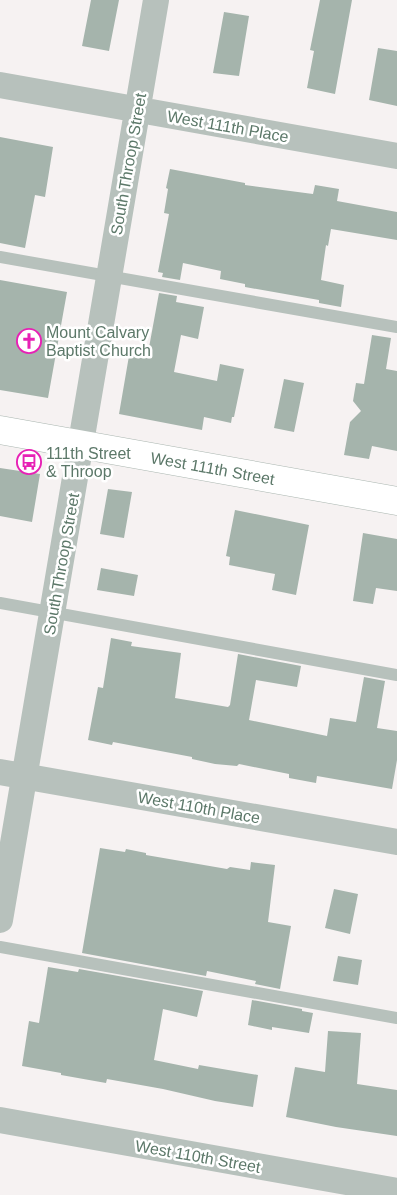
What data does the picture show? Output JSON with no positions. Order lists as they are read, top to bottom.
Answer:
{
  "streets": {
    "main road": ["West 111th Street"],
    "street": [
      "West 111th Place",
      "South Throop Street",
      "West 110th Place",
      "West 110th Street"
    ]
  },
  "crossings": [
    ["West 111th Place", "South Throop Street"],
    ["South Throop Street", "West 111th Street"],
    ["South Throop Street", "West 110th Place"]
  ],
  "places": {
    "church": ["Mount Calvary Baptist Church"],
    "bus stop": ["111th Street & Throop"]
  }
}
